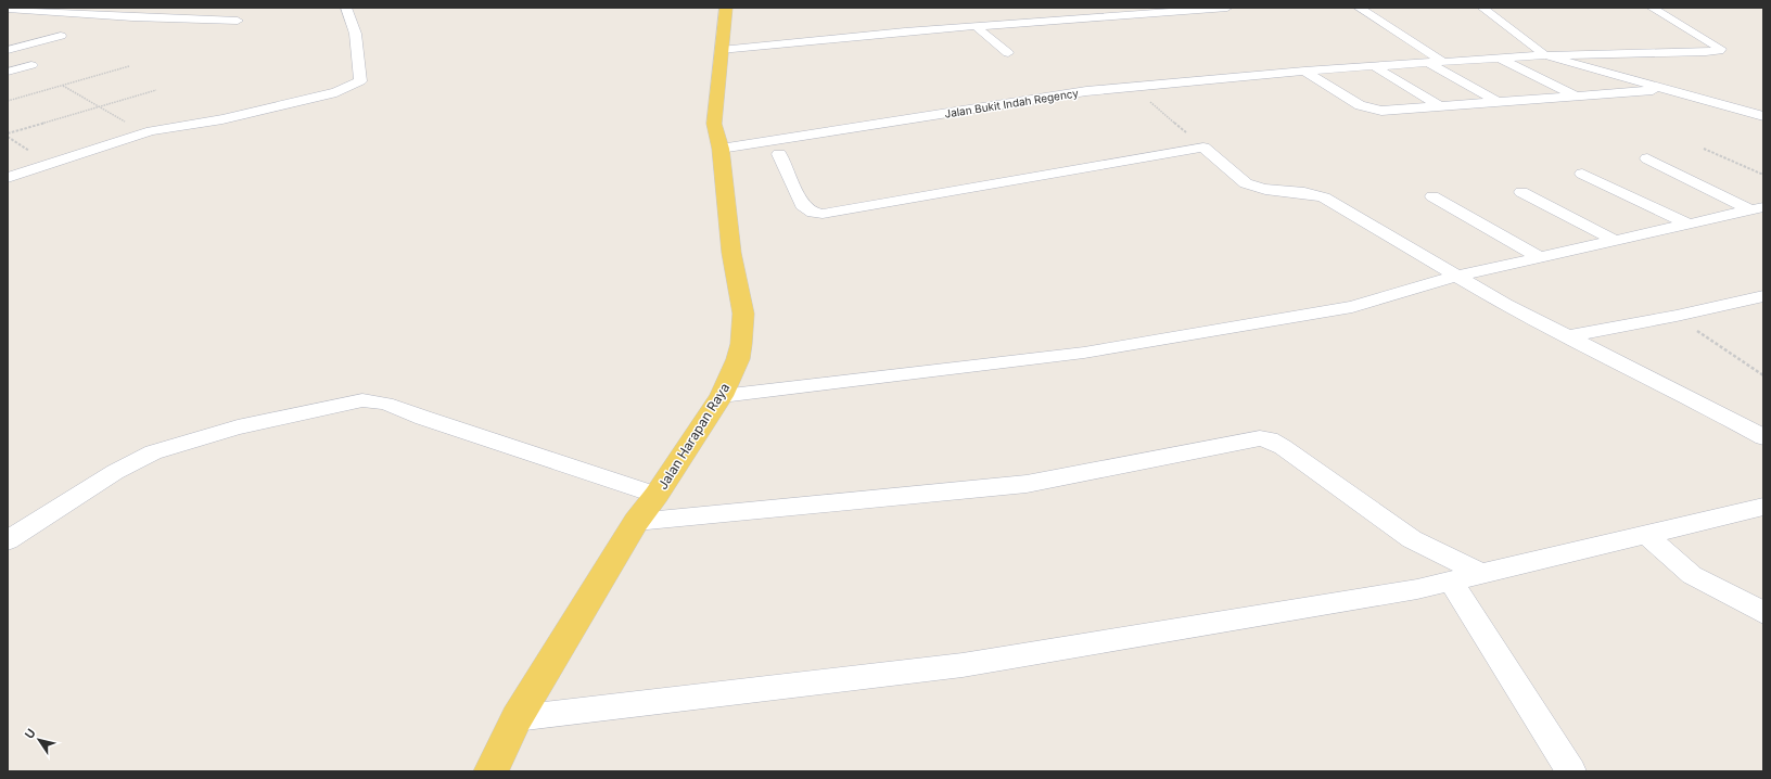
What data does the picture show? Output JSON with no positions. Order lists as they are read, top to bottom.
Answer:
{
  "streets": {
    "main road": ["Jalan Harapan Raya"],
    "street": ["Jalan Bukit Indah Regency"]
  },
  "crossings": [
    ["Jalan Bukit Indah Regency", "Jalan Harapan Raya"]
  ],
  "north": "top left"
}
